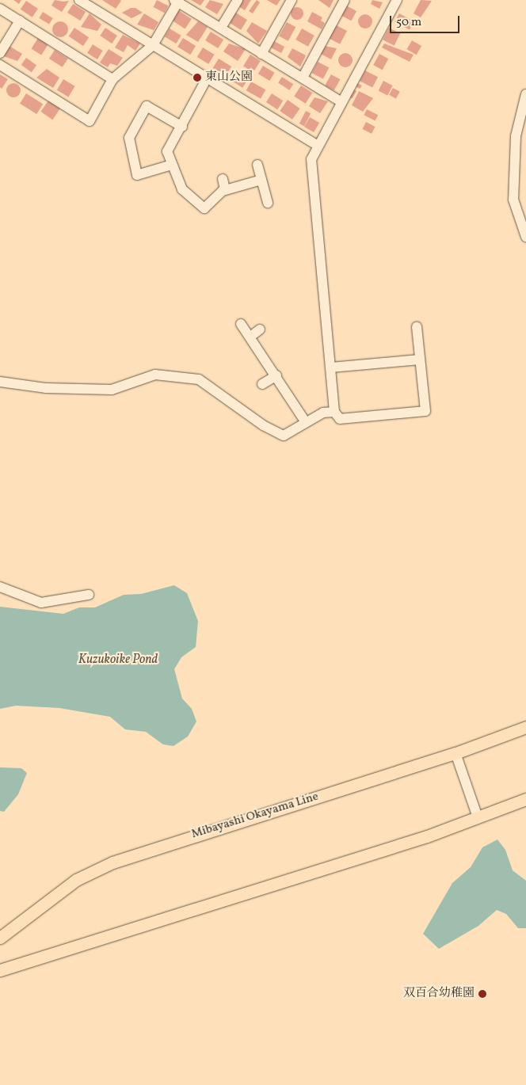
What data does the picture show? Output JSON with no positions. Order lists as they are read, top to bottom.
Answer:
{
  "streets": {
    "main road": ["Mibayashi Okayama Line"]
  },
  "water": ["Kuzukoike Pond"],
  "places": ["東山公園", "双百合幼稚園"],
  "scale_bar": "50 m"
}
